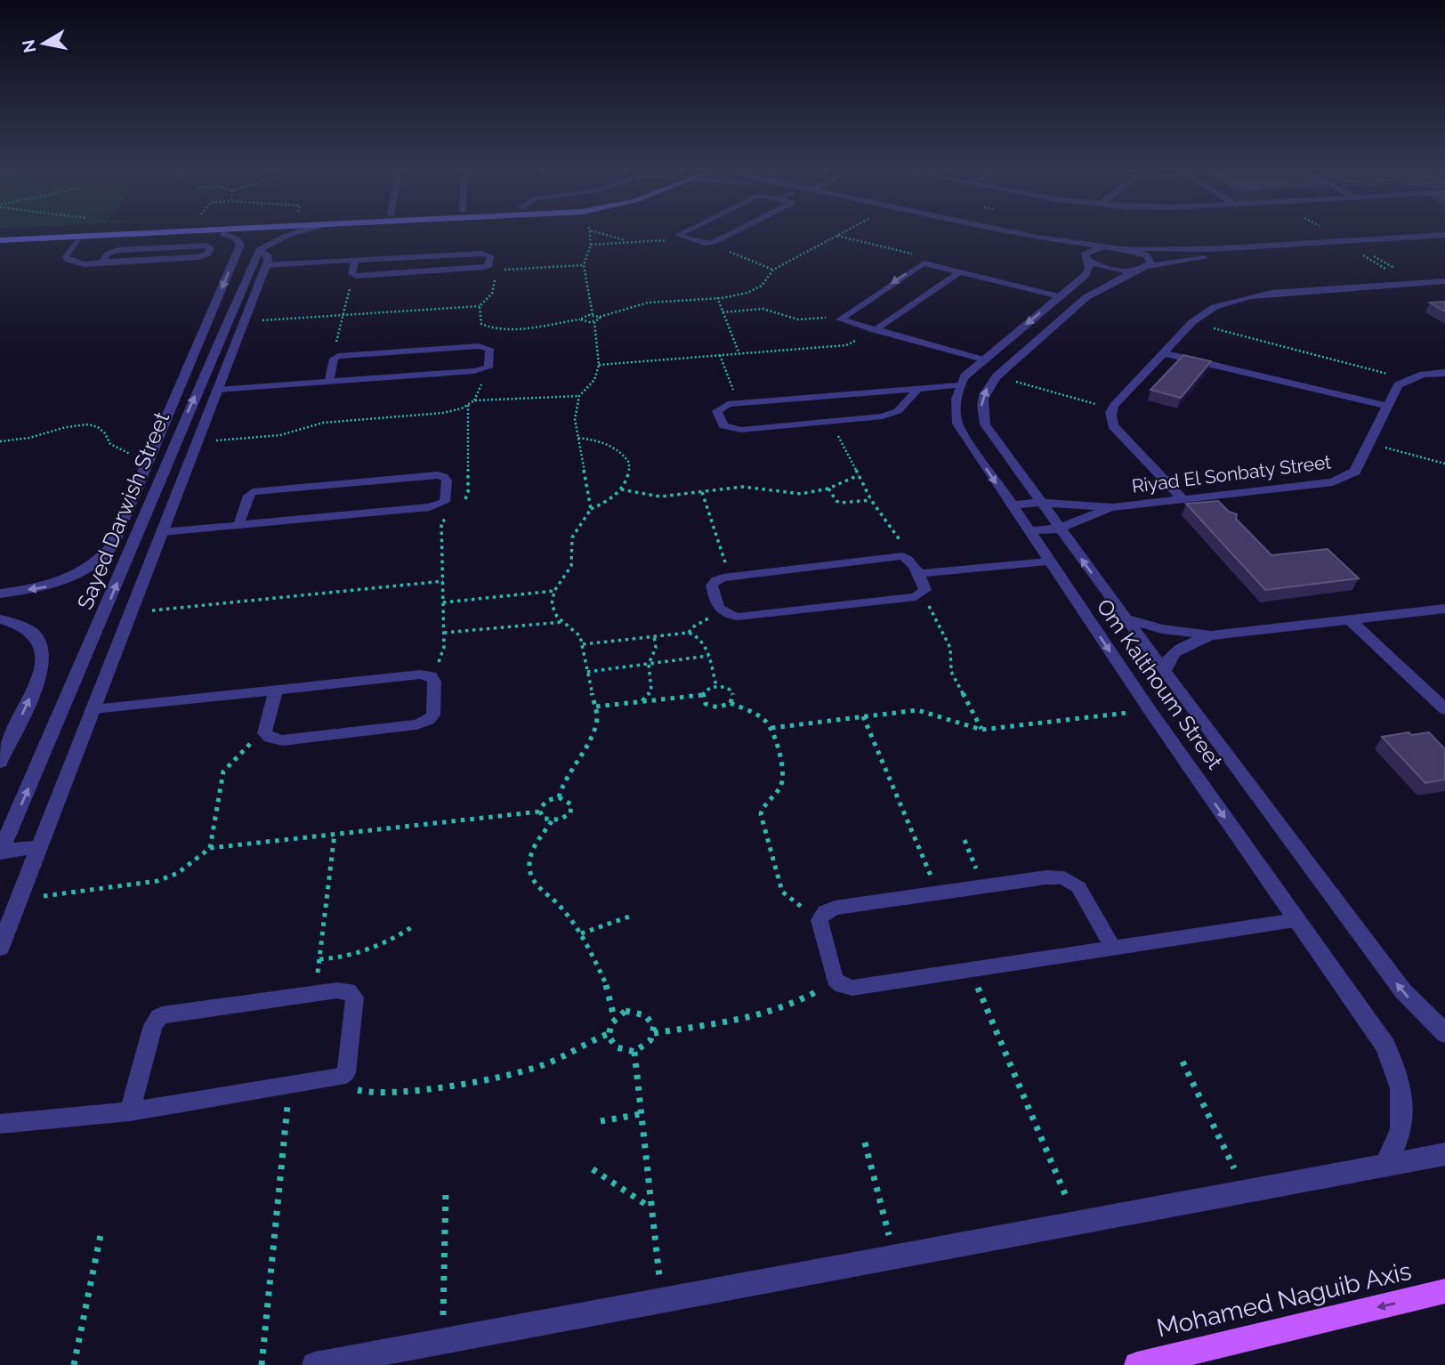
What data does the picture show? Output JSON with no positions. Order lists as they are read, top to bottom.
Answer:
{
  "streets": {
    "main road": ["Mohamed Naguib Axis"],
    "street": ["Riyad El Sonbaty Street", "Sayed Darwish Street", "Om Kalthoum Street"]
  },
  "crossings": [
    ["Riyad El Sonbaty Street", "Om Kalthoum Street"]
  ],
  "one_way": ["Mohamed Naguib Axis"],
  "north": "left"
}
